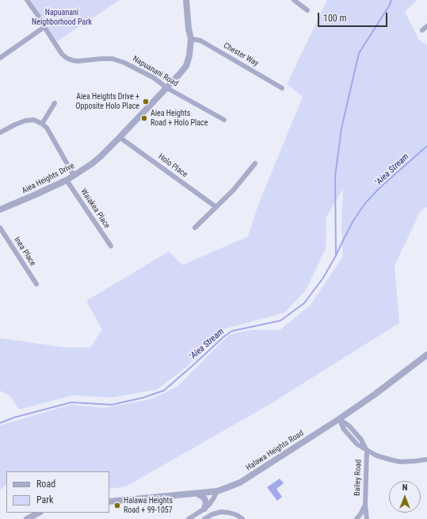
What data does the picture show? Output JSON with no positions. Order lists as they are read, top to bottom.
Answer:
{
  "streets": {
    "street": [
      "Chester Way",
      "Napuanani Road",
      "Holo Place",
      "Aiea Heights Drive",
      "Waiakea Place",
      "Inea Place",
      "Halawa Heights Road",
      "Bailey Road"
    ]
  },
  "crossings": [
    ["Chester Way", "Aiea Heights Drive"],
    ["Napuanani Road", "Aiea Heights Drive"],
    ["Holo Place", "Aiea Heights Drive"],
    ["Aiea Heights Drive", "Waiakea Place"],
    ["Halawa Heights Road", "Bailey Road"]
  ],
  "water": ["ʻAiea Stream"],
  "parks": ["Napuanani Neighborhood Park"],
  "places": ["Aiea Heights Drive + Opposite Holo Place", "Aiea Heights Road + Holo Place", "Halawa Heights Road + 99-1057"],
  "legend": ["Road", "Park"],
  "scale_bar": "100 m",
  "north": "top"
}
